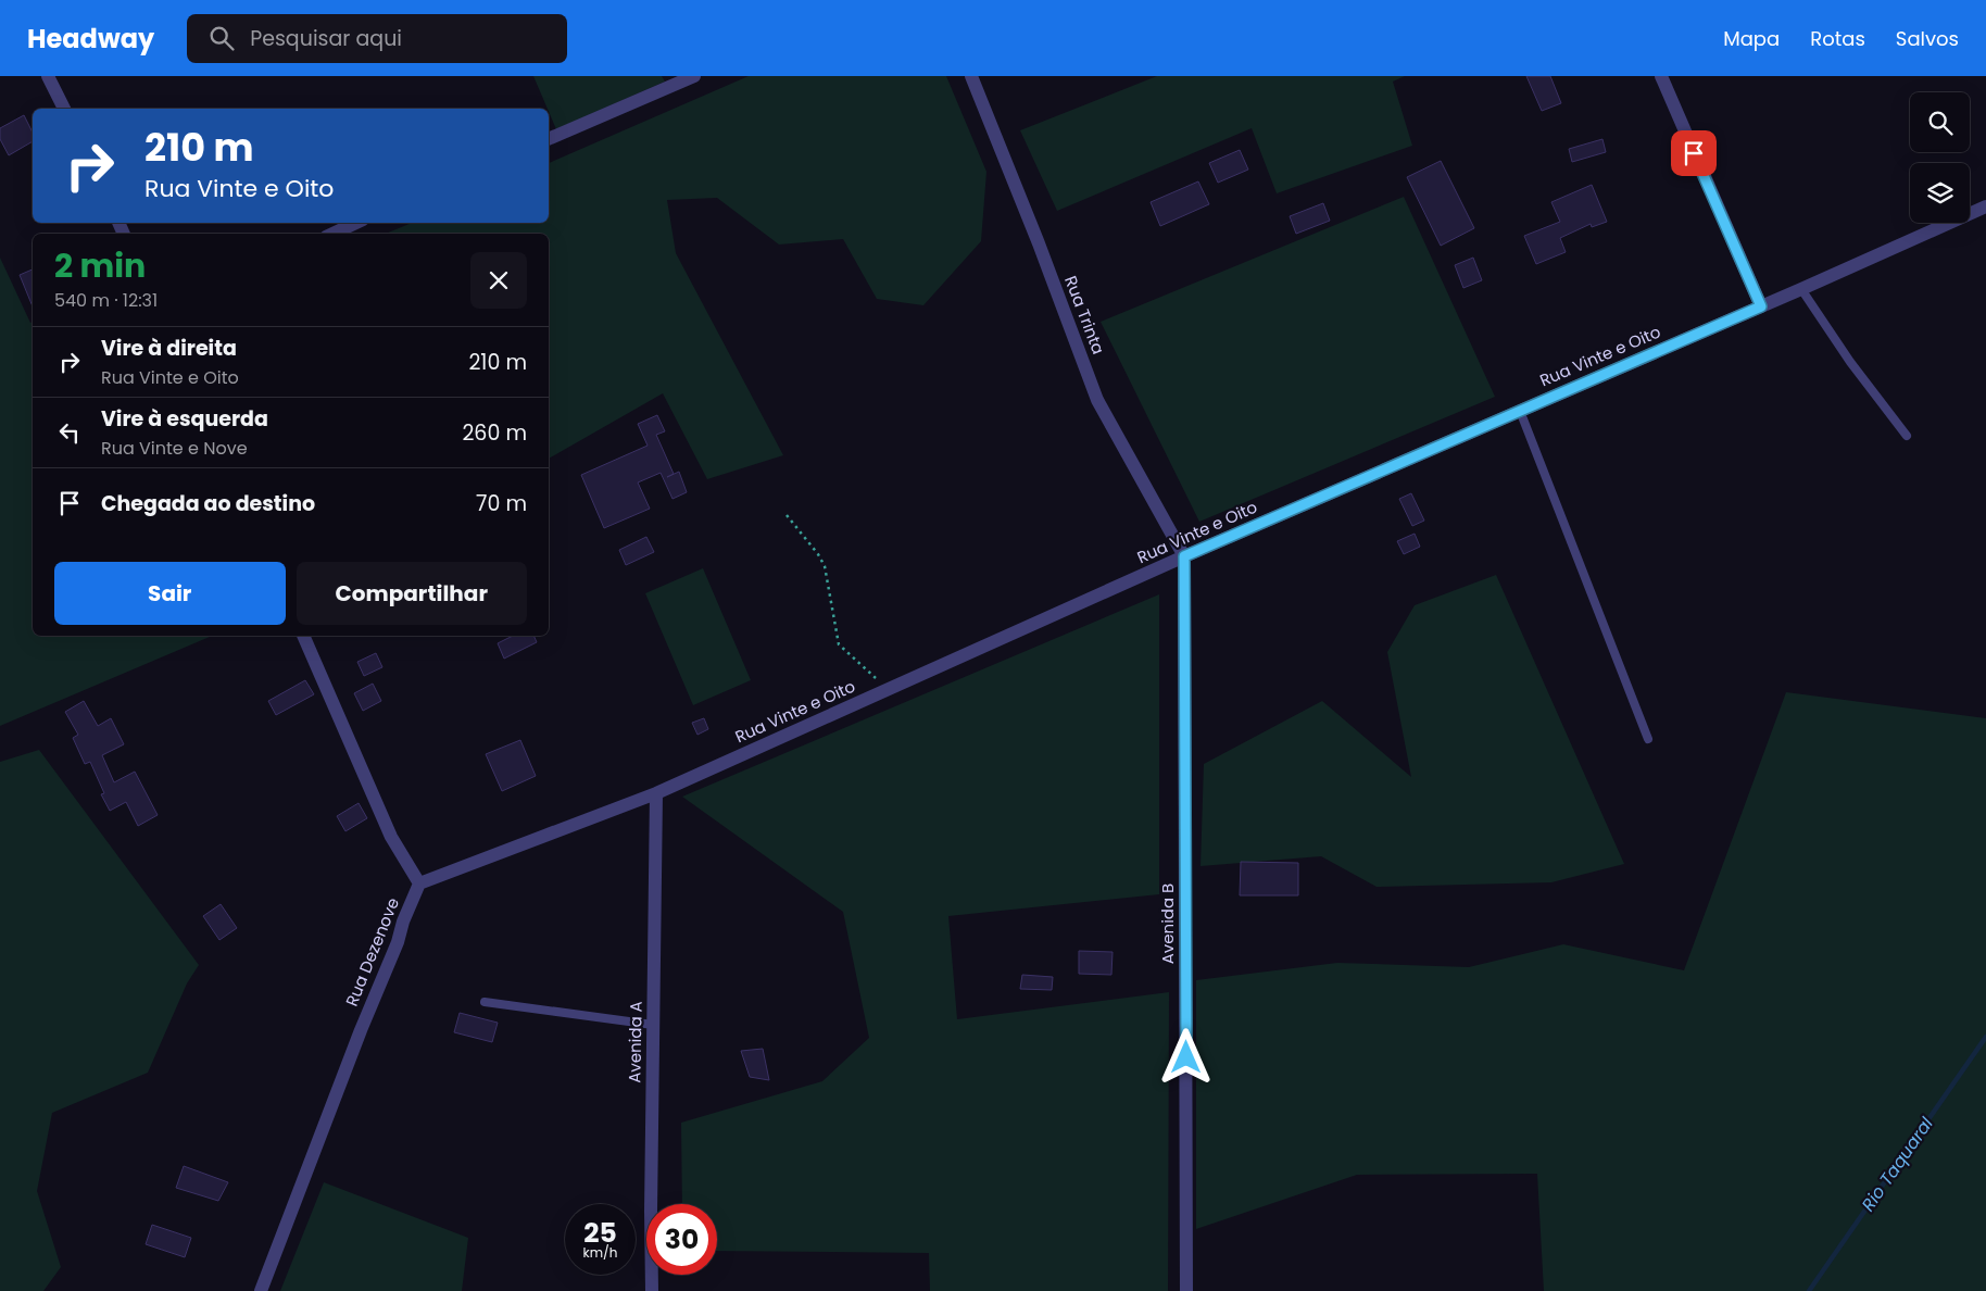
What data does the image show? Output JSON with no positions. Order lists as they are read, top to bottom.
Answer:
{
  "streets": {
    "street": [
      "Rua Trinta",
      "Rua Vinte e Oito",
      "Avenida B",
      "Rua Dezenove",
      "Avenida A"
    ]
  },
  "crossings": [
    ["Rua Trinta", "Rua Vinte e Oito"],
    ["Rua Trinta", "Avenida B"],
    ["Rua Vinte e Oito", "Avenida B"],
    ["Rua Vinte e Oito", "Rua Dezenove"],
    ["Rua Vinte e Oito", "Avenida A"]
  ],
  "water": ["Rio Taquaral"],
  "page": {
    "header": "Headway",
    "search": "Pesquisar aqui",
    "nav": ["Mapa", "Rotas", "Salvos"],
    "turn": ["210 m", "Rua Vinte e Oito"],
    "heading": ["2 min", "540 m · 12:31"],
    "list": [
      {
        "name": "Vire à direita",
        "note": "Rua Vinte e Oito",
        "value": "210 m"
      },
      {
        "name": "Vire à esquerda",
        "note": "Rua Vinte e Nove",
        "value": "260 m"
      },
      {
        "name": "Chegada ao destino",
        "value": "70 m"
      }
    ],
    "buttons": ["Sair", "Compartilhar"],
    "speed": "25 km/h",
    "limit": "30"
  }
}
